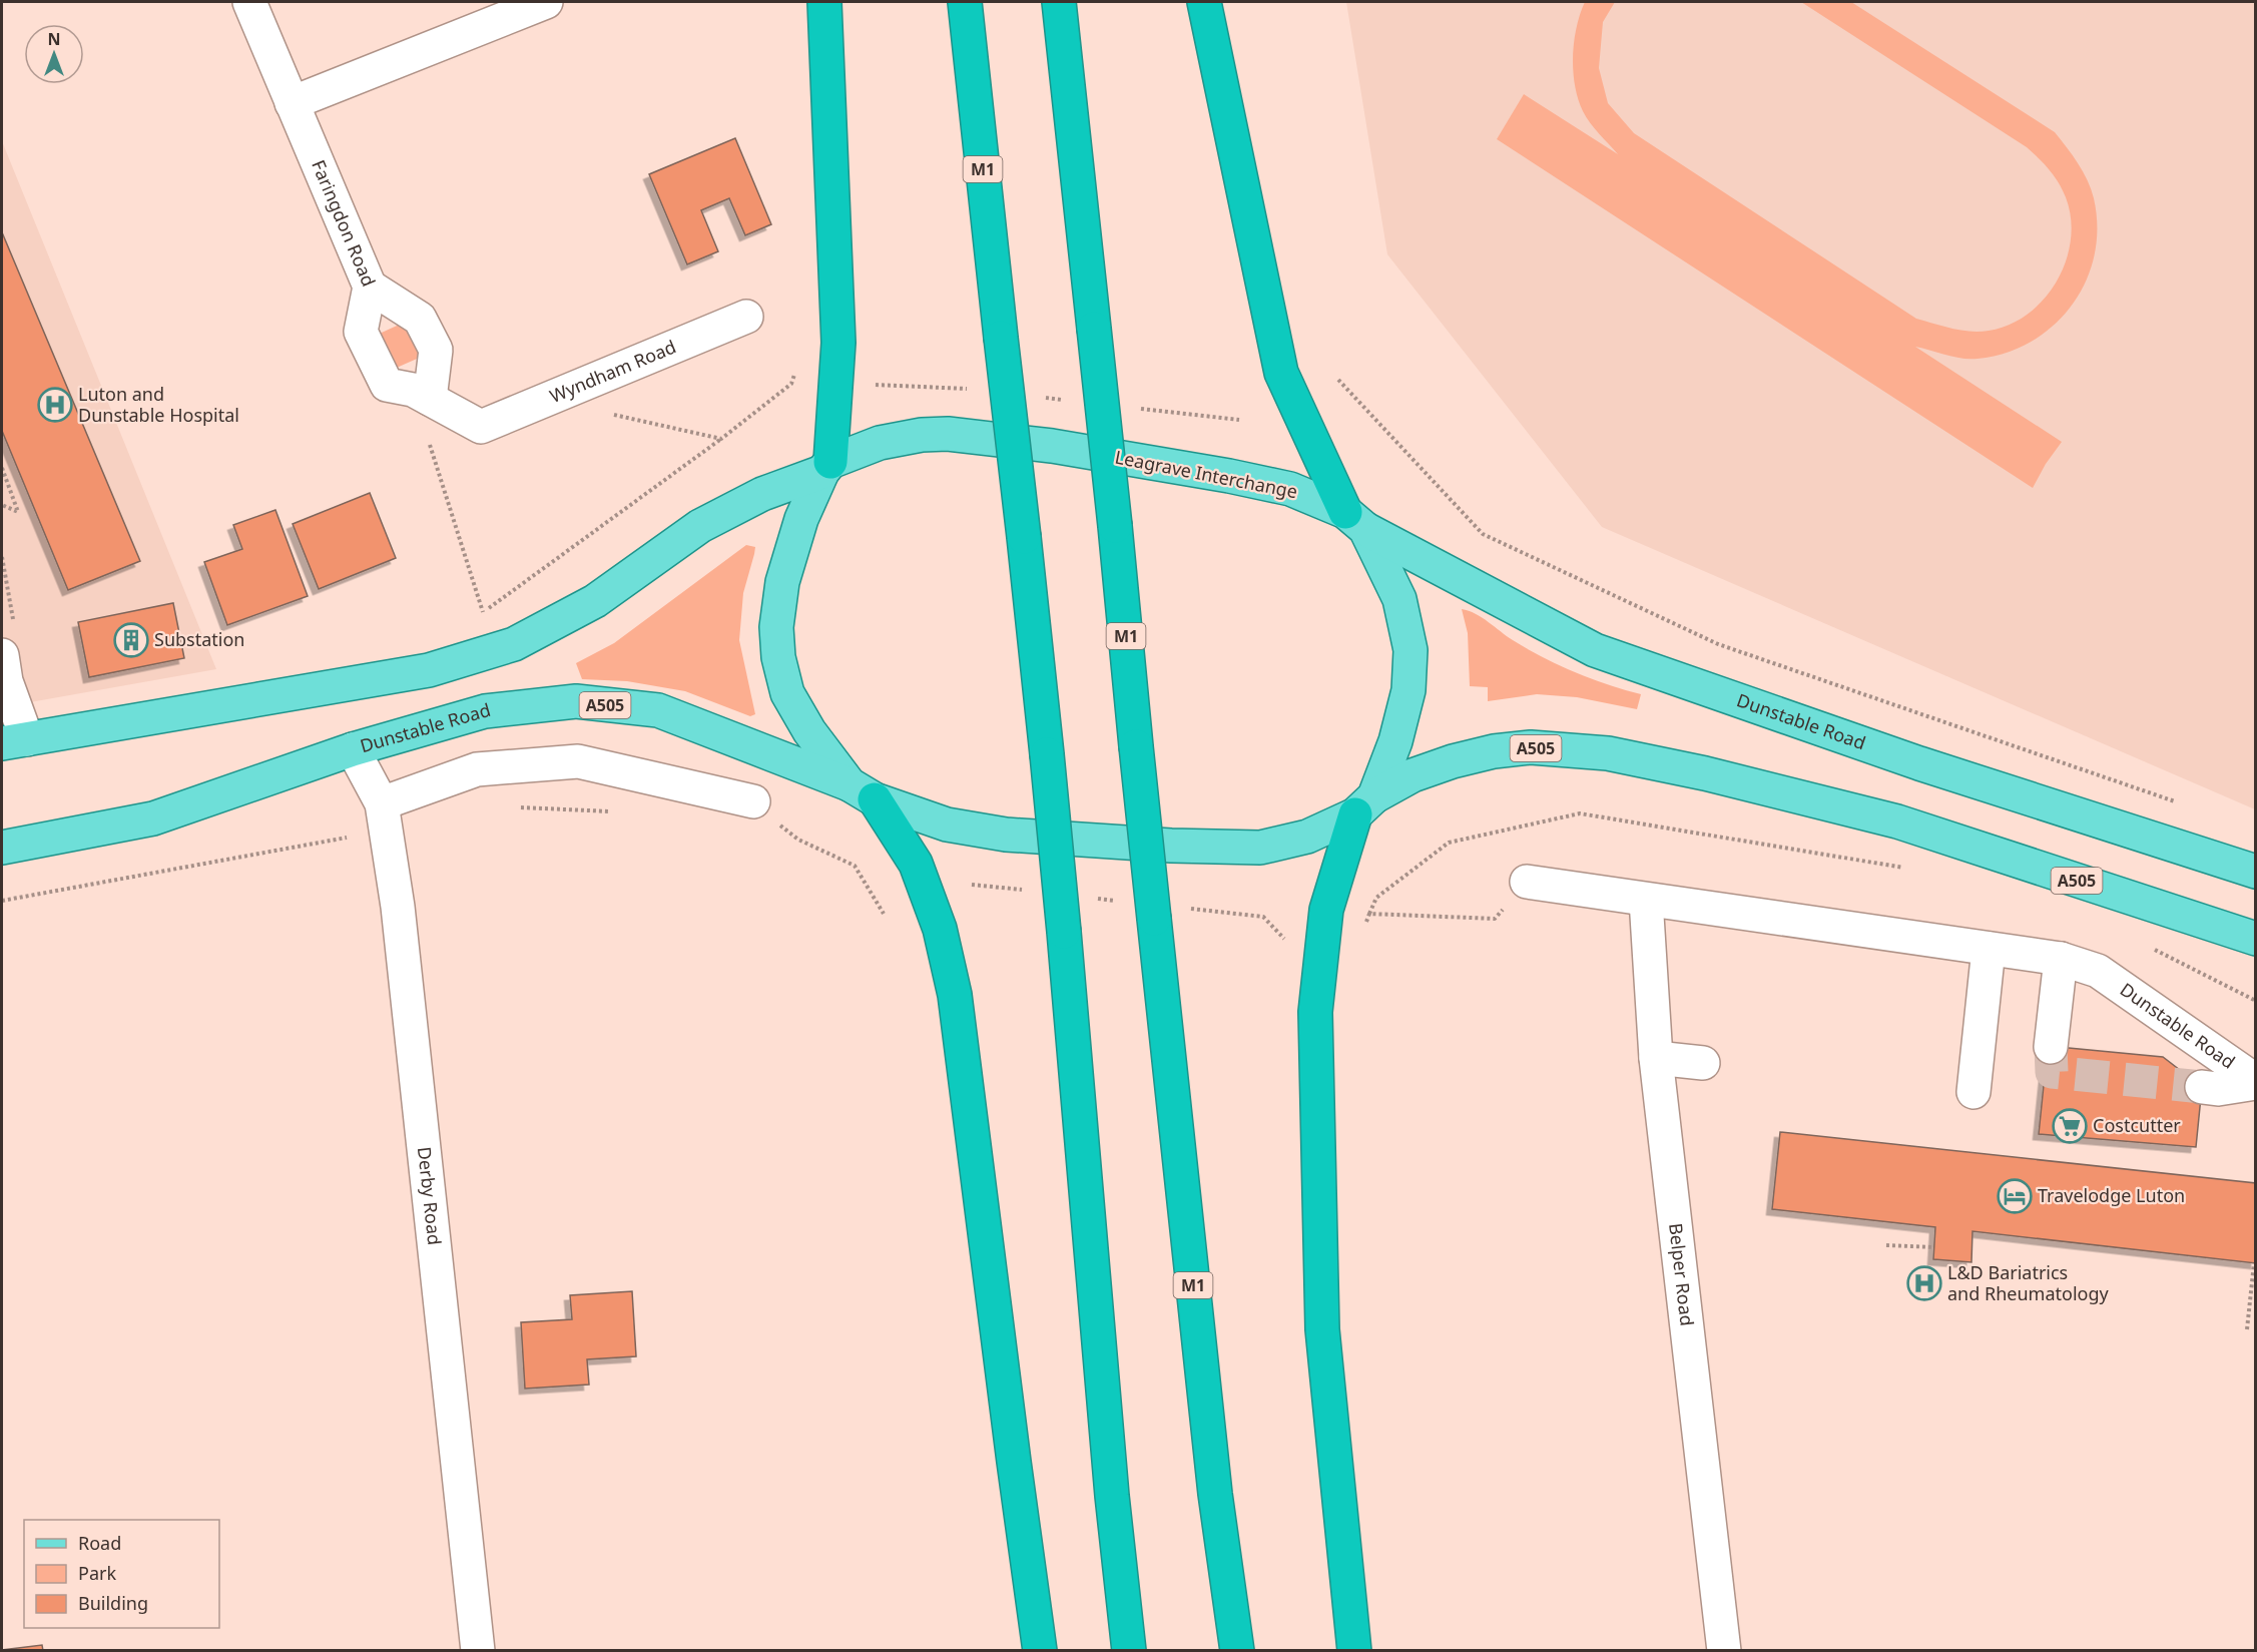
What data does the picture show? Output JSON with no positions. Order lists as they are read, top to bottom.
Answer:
{
  "streets": {
    "highway": ["M1"],
    "main road": ["Leagrave Interchange", "A505", "Dunstable Road"],
    "street": [
      "Faringdon Road",
      "Wyndham Road",
      "Derby Road",
      "Belper Road"
    ]
  },
  "crossings": [
    ["Faringdon Road", "Wyndham Road"],
    ["Leagrave Interchange", "Dunstable Road"],
    ["Dunstable Road", "Derby Road"],
    ["Dunstable Road", "Belper Road"]
  ],
  "places": {
    "hospital": ["Luton and Dunstable Hospital", "L&D Bariatrics and Rheumatology"],
    "building": ["Substation"],
    "supermarket": ["Costcutter"],
    "hotel": ["Travelodge Luton"]
  },
  "legend": ["Road", "Park", "Building"],
  "north": "top"
}
